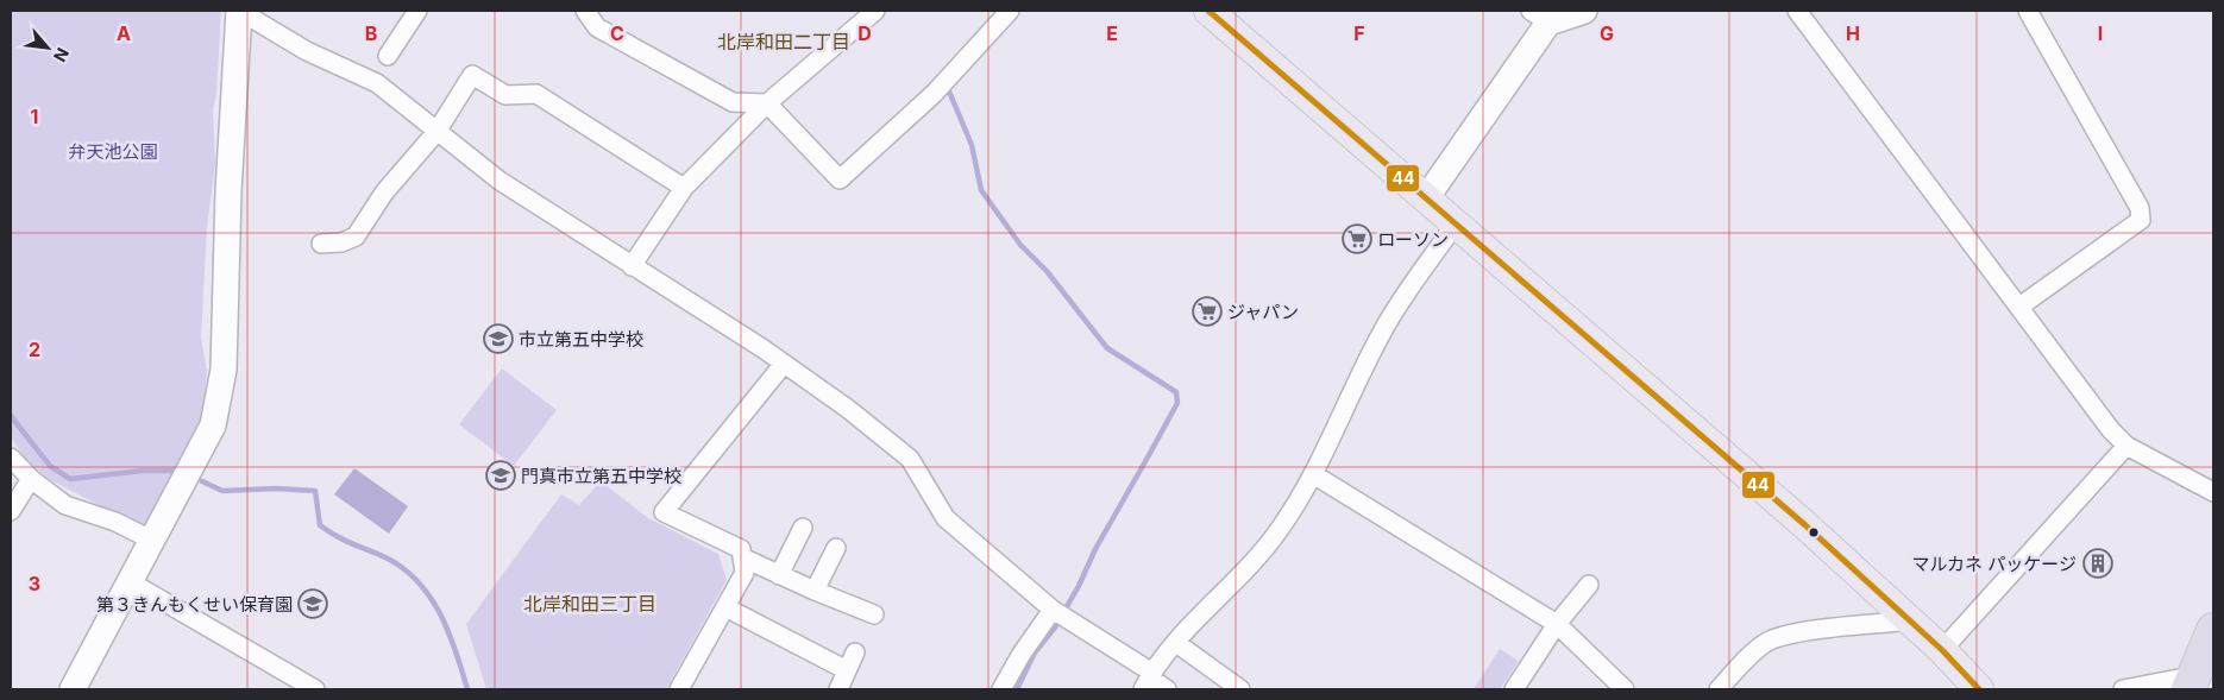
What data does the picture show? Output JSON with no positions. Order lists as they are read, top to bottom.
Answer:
{
  "districts": ["北岸和田二丁目", "北岸和田三丁目"],
  "parks": ["弁天池公園"],
  "places": {
    "supermarket": ["ローソン", "ジャパン"],
    "school or university": ["市立第五中学校", "門真市立第五中学校", "第３きんもくせい保育園"],
    "building": ["マルカネ パッケージ"]
  },
  "lines": ["transit line 44"],
  "north": "bottom right",
  "grid": {
    "columns": [
      "A",
      "B",
      "C",
      "D",
      "E",
      "F",
      "G",
      "H",
      "I"
    ],
    "rows": ["1", "2", "3"]
  }
}
